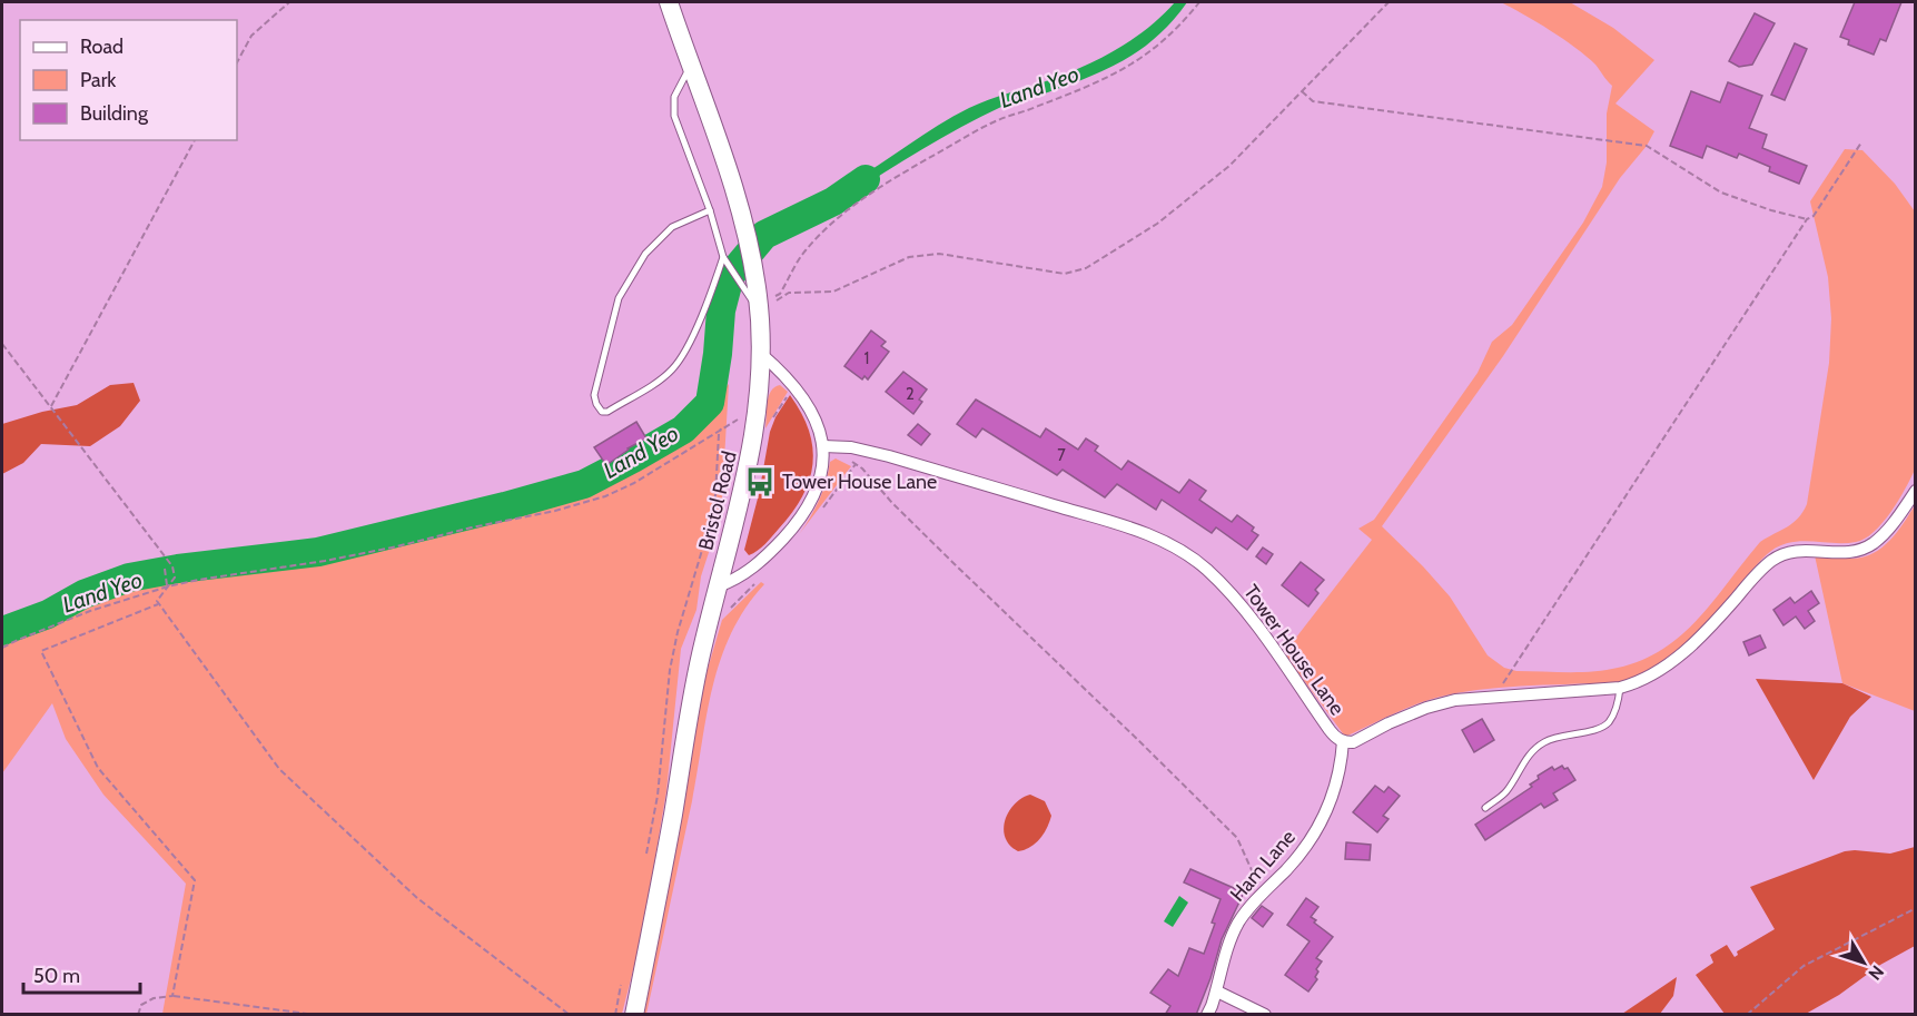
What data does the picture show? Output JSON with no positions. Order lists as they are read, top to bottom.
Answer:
{
  "streets": {
    "main road": ["Bristol Road"],
    "street": ["Tower House Lane", "Ham Lane"]
  },
  "crossings": [
    ["Tower House Lane", "Ham Lane"]
  ],
  "water": ["Land Yeo"],
  "places": {
    "bus stop": ["Tower House Lane"]
  },
  "house_numbers": ["1", "2", "7"],
  "legend": ["Road", "Park", "Building"],
  "scale_bar": "50 m",
  "north": "bottom right"
}
